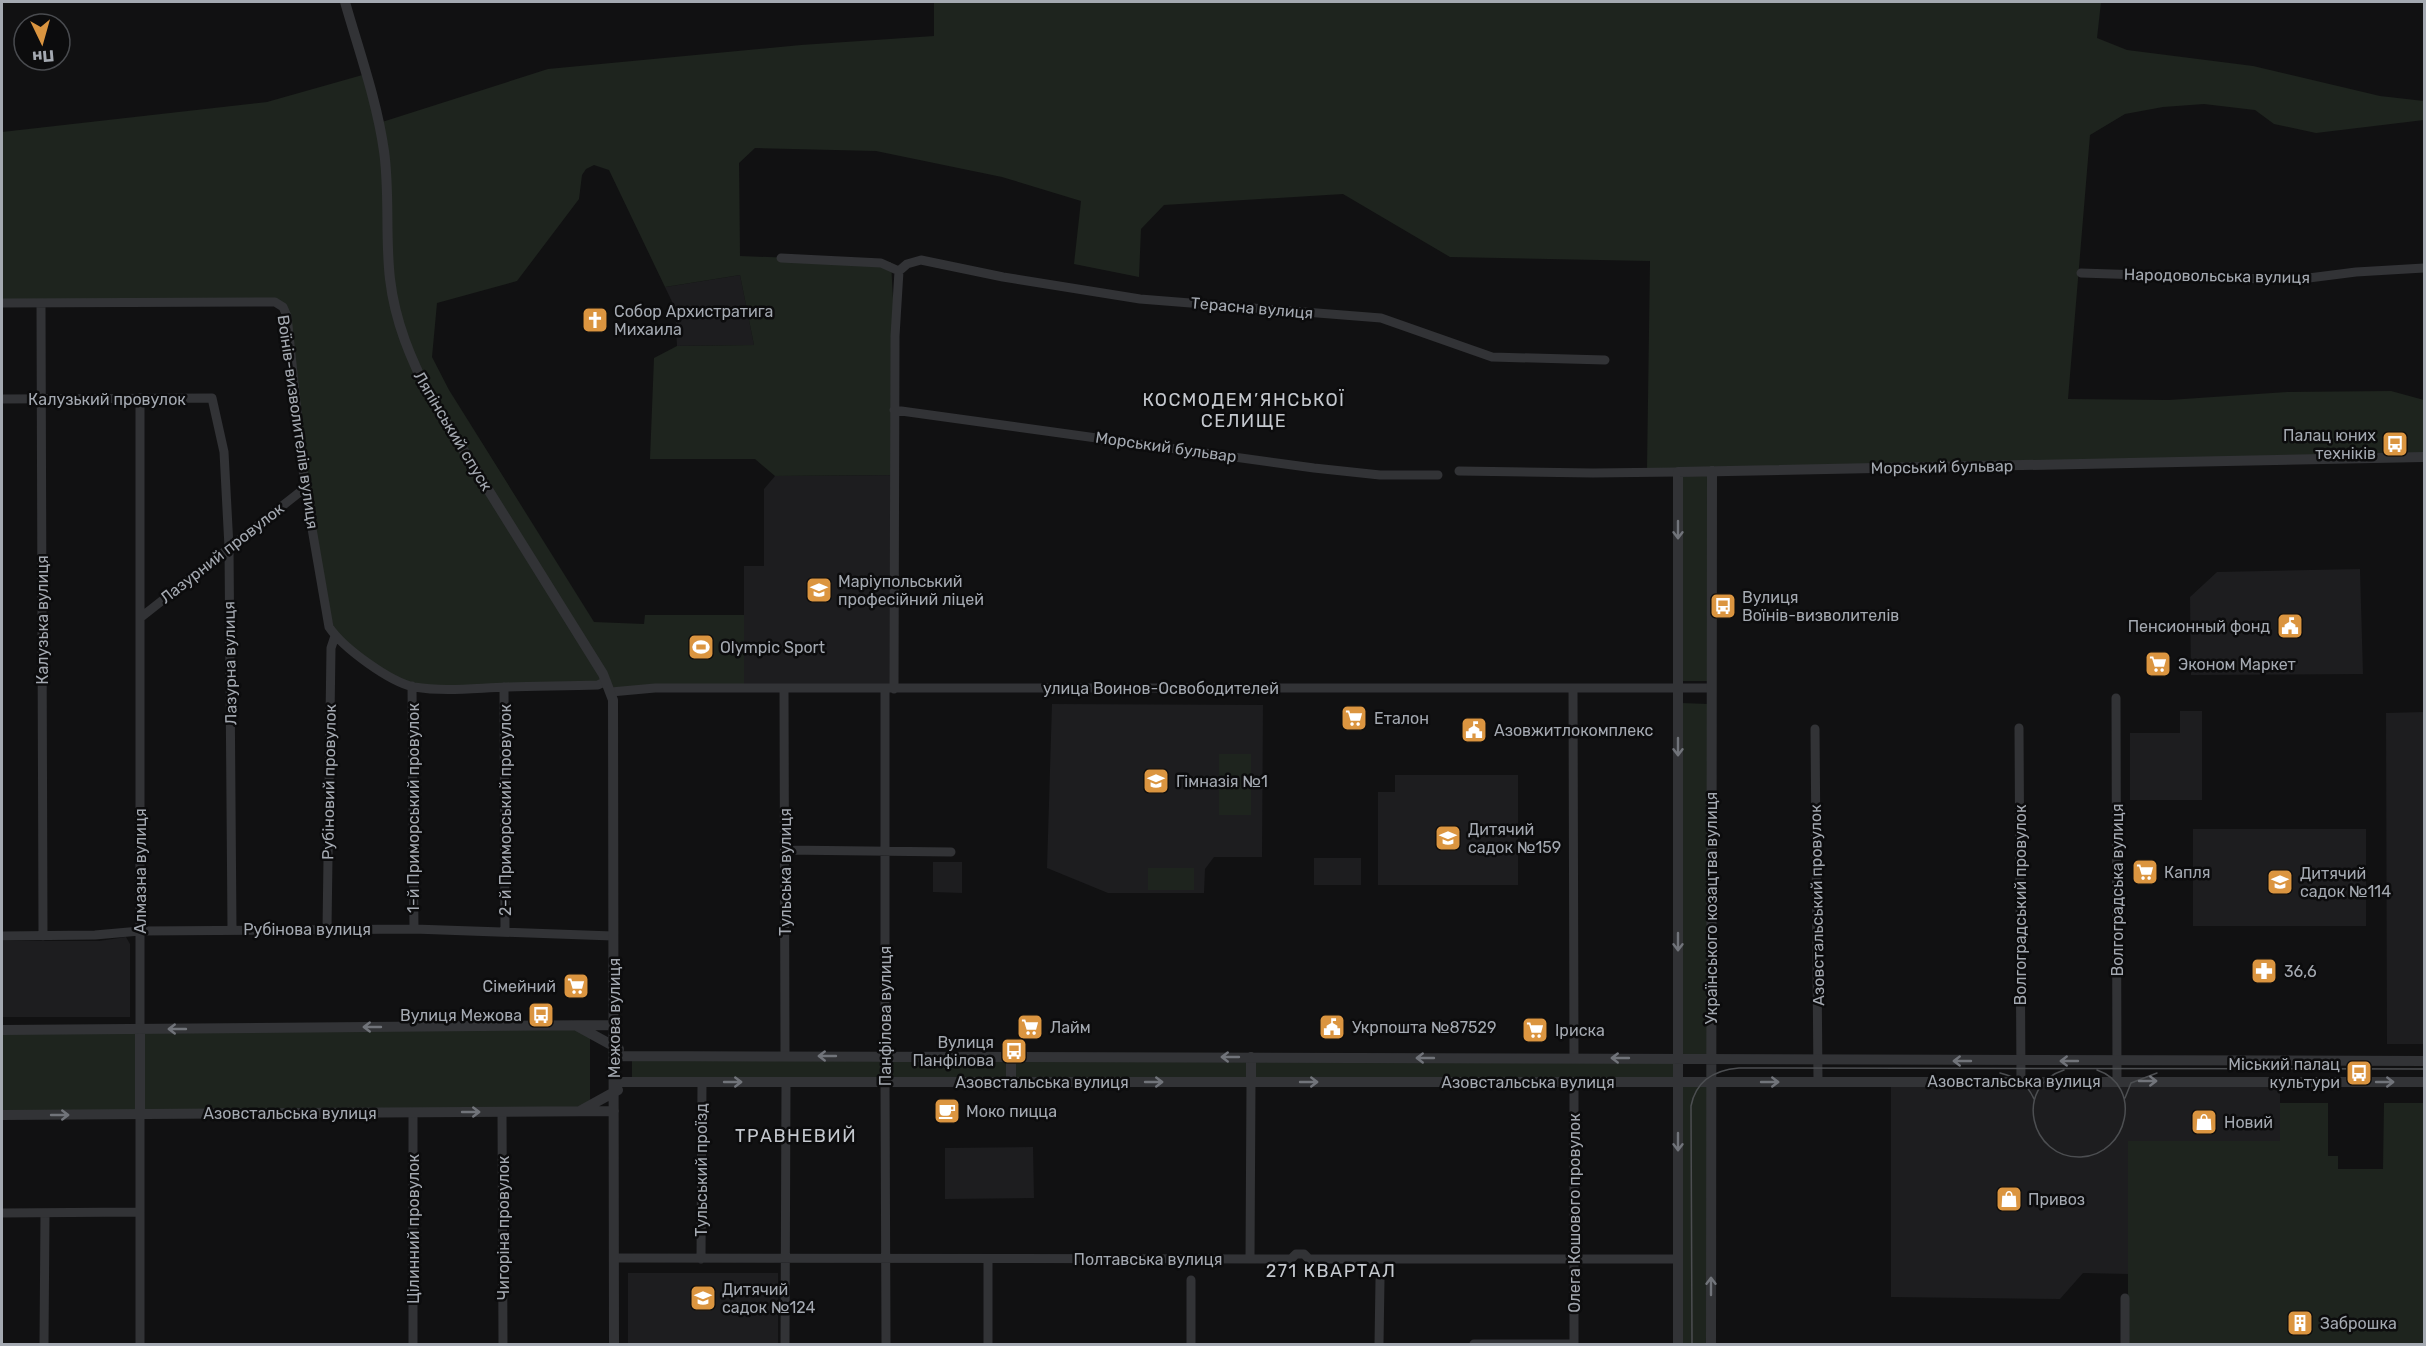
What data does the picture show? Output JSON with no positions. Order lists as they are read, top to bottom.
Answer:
{
  "streets": {
    "street": [
      "Народовольська вулиця",
      "Терасна вулиця",
      "Калузький провулок",
      "Воїнів-визволителів вулиця",
      "Ляпінський спуск",
      "Морський бульвар",
      "Лазурний провулок",
      "Калузька вулиця",
      "Лазурна вулиця",
      "улица Воинов-Освободителей",
      "Рубіновий провулок",
      "1-й Приморський провулок",
      "2-й Приморський провулок",
      "Алмазна вулиця",
      "Тульська вулиця",
      "Волгоградська вулиця",
      "Азовстальський провулок",
      "Волгоградський провулок",
      "Українського козацтва вулиця",
      "Рубінова вулиця",
      "Панфілова вулиця",
      "Межова вулиця",
      "Азовстальська вулиця",
      "Тульський проїзд",
      "Олега Кошового провулок",
      "Чигоріна провулок",
      "Цілинний провулок",
      "Полтавська вулиця"
    ]
  },
  "crossings": [
    ["Калузький провулок", "Калузька вулиця"],
    ["Калузький провулок", "Лазурна вулиця"],
    ["Калузький провулок", "Алмазна вулиця"],
    ["Воїнів-визволителів вулиця", "Лазурний провулок"],
    ["Воїнів-визволителів вулиця", "Калузька вулиця"],
    ["Воїнів-визволителів вулиця", "Рубіновий провулок"],
    ["Ляпінський спуск", "улица Воинов-Освободителей"],
    ["Ляпінський спуск", "Межова вулиця"],
    ["Морський бульвар", "Українського козацтва вулиця"],
    ["Лазурний провулок", "Лазурна вулиця"],
    ["Лазурний провулок", "Алмазна вулиця"],
    ["Калузька вулиця", "Рубінова вулиця"],
    ["Лазурна вулиця", "Рубінова вулиця"],
    ["улица Воинов-Освободителей", "Тульська вулиця"],
    ["улица Воинов-Освободителей", "Українського козацтва вулиця"],
    ["улица Воинов-Освободителей", "Панфілова вулиця"],
    ["улица Воинов-Освободителей", "Межова вулиця"],
    ["Рубіновий провулок", "Рубінова вулиця"],
    ["1-й Приморський провулок", "Рубінова вулиця"],
    ["2-й Приморський провулок", "Рубінова вулиця"],
    ["Алмазна вулиця", "Рубінова вулиця"],
    ["Алмазна вулиця", "Азовстальська вулиця"],
    ["Тульська вулиця", "Азовстальська вулиця"],
    ["Волгоградська вулиця", "Азовстальська вулиця"],
    ["Азовстальський провулок", "Азовстальська вулиця"],
    ["Волгоградський провулок", "Азовстальська вулиця"],
    ["Українського козацтва вулиця", "Азовстальська вулиця"],
    ["Українського козацтва вулиця", "Полтавська вулиця"],
    ["Рубінова вулиця", "Межова вулиця"],
    ["Панфілова вулиця", "Азовстальська вулиця"],
    ["Панфілова вулиця", "Полтавська вулиця"],
    ["Межова вулиця", "Азовстальська вулиця"],
    ["Межова вулиця", "Полтавська вулиця"],
    ["Азовстальська вулиця", "Тульський проїзд"],
    ["Азовстальська вулиця", "Олега Кошового провулок"],
    ["Азовстальська вулиця", "Чигоріна провулок"],
    ["Азовстальська вулиця", "Цілинний провулок"],
    ["Тульський проїзд", "Полтавська вулиця"],
    ["Олега Кошового провулок", "Полтавська вулиця"]
  ],
  "districts": ["КОСМОДЕМ’ЯНСЬКОЇ СЕЛИЩЕ", "ТРАВНЕВИЙ", "271 КВАРТАЛ"],
  "places": {
    "church": ["Собор Архистратига Михаила"],
    "bus stop": [
      "Палац юних техніків",
      "Вулиця Воїнів-визволителів",
      "Вулиця Межова",
      "Вулиця Панфілова",
      "Міський палац культури"
    ],
    "school or university": [
      "Маріупольський професійний ліцей",
      "Гімназія №1",
      "Дитячий садок №159",
      "Дитячий садок №114",
      "Дитячий садок №124"
    ],
    "public building": ["Пенсионный фонд", "Азовжитлокомплекс", "Укрпошта №87529"],
    "sports": ["Olympic Sport"],
    "supermarket": [
      "Эконом Маркет",
      "Еталон",
      "Капля",
      "Сімейний",
      "Лайм",
      "Іриска"
    ],
    "pharmacy": ["36,6"],
    "cafe": ["Моко пицца"],
    "shop": ["Новий", "Привоз"],
    "building": ["Заброшка"]
  },
  "north": "bottom"
}
